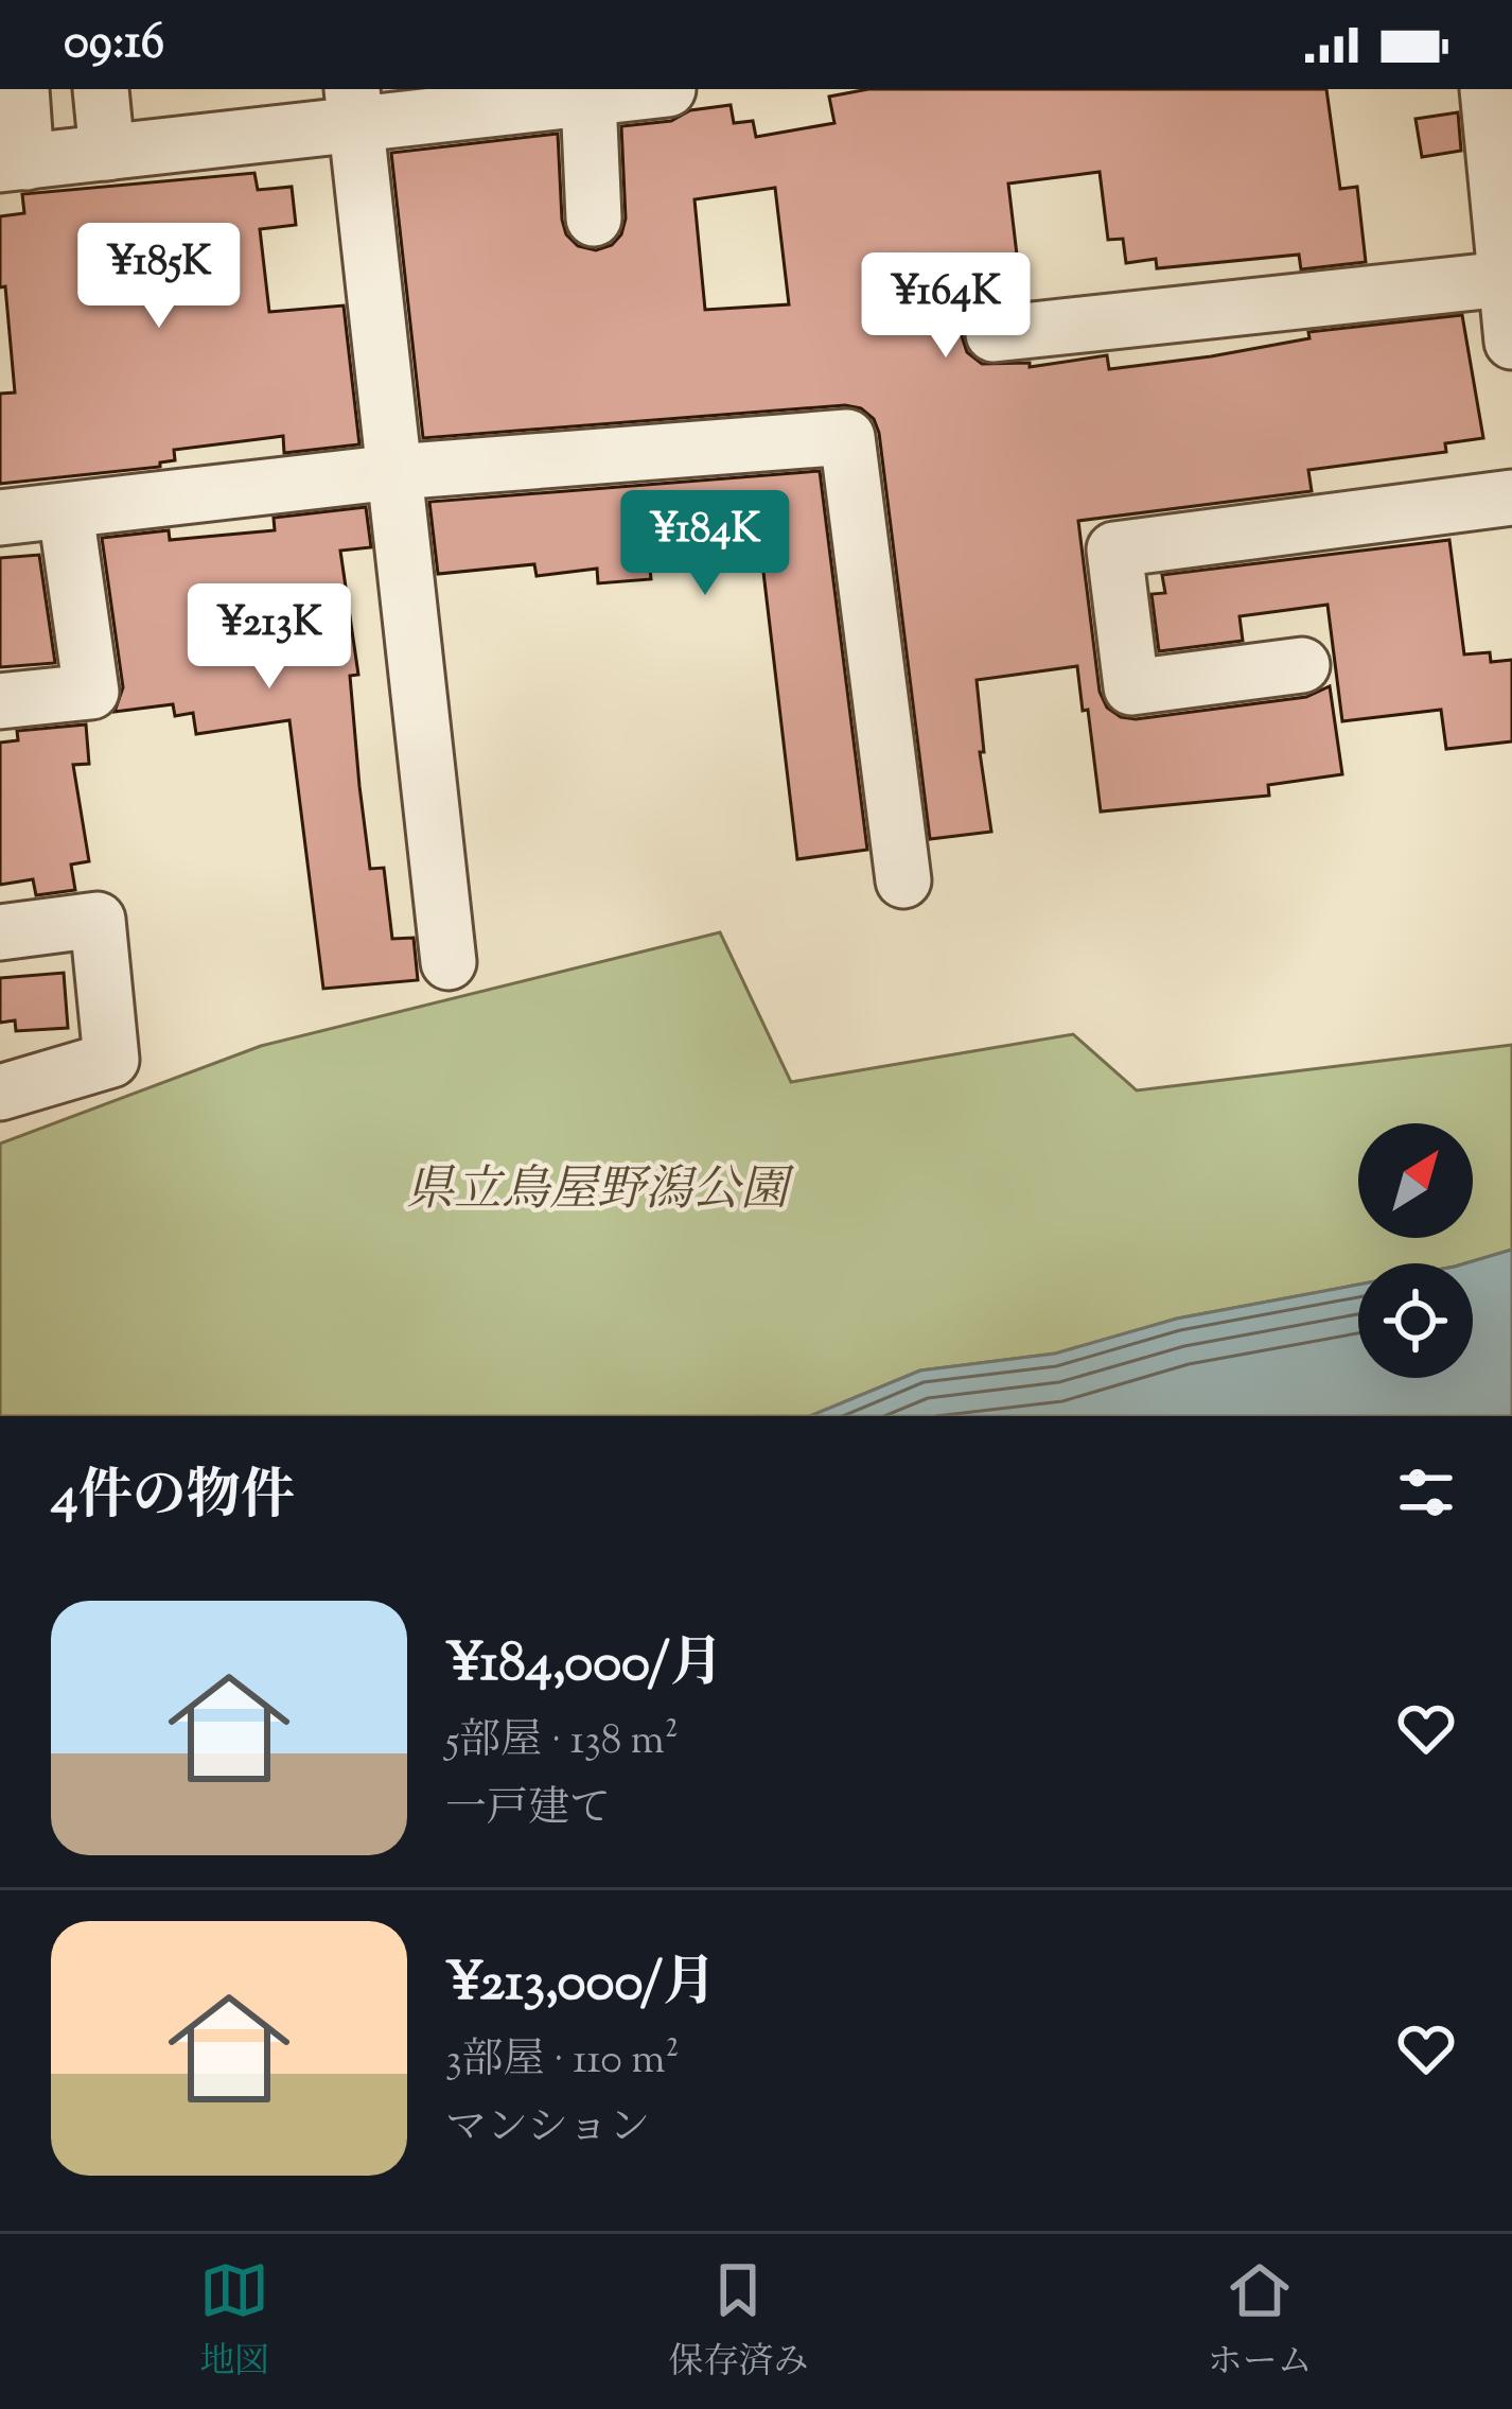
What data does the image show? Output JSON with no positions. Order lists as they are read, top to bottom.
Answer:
{
  "parks": ["県立鳥屋野潟公園"],
  "north": "top right",
  "page": {
    "status": "09:16",
    "price": [
      "¥185K",
      "¥164K",
      "¥184K",
      "¥213K"
    ],
    "heading": "4件の物件",
    "list": [
      {
        "name": "¥184,000/月",
        "note": "5部屋 · 138 m² · 一戸建て"
      },
      {
        "name": "¥213,000/月",
        "note": "3部屋 · 110 m² · マンション"
      }
    ],
    "tabs": ["地図", "保存済み", "ホーム"]
  }
}
